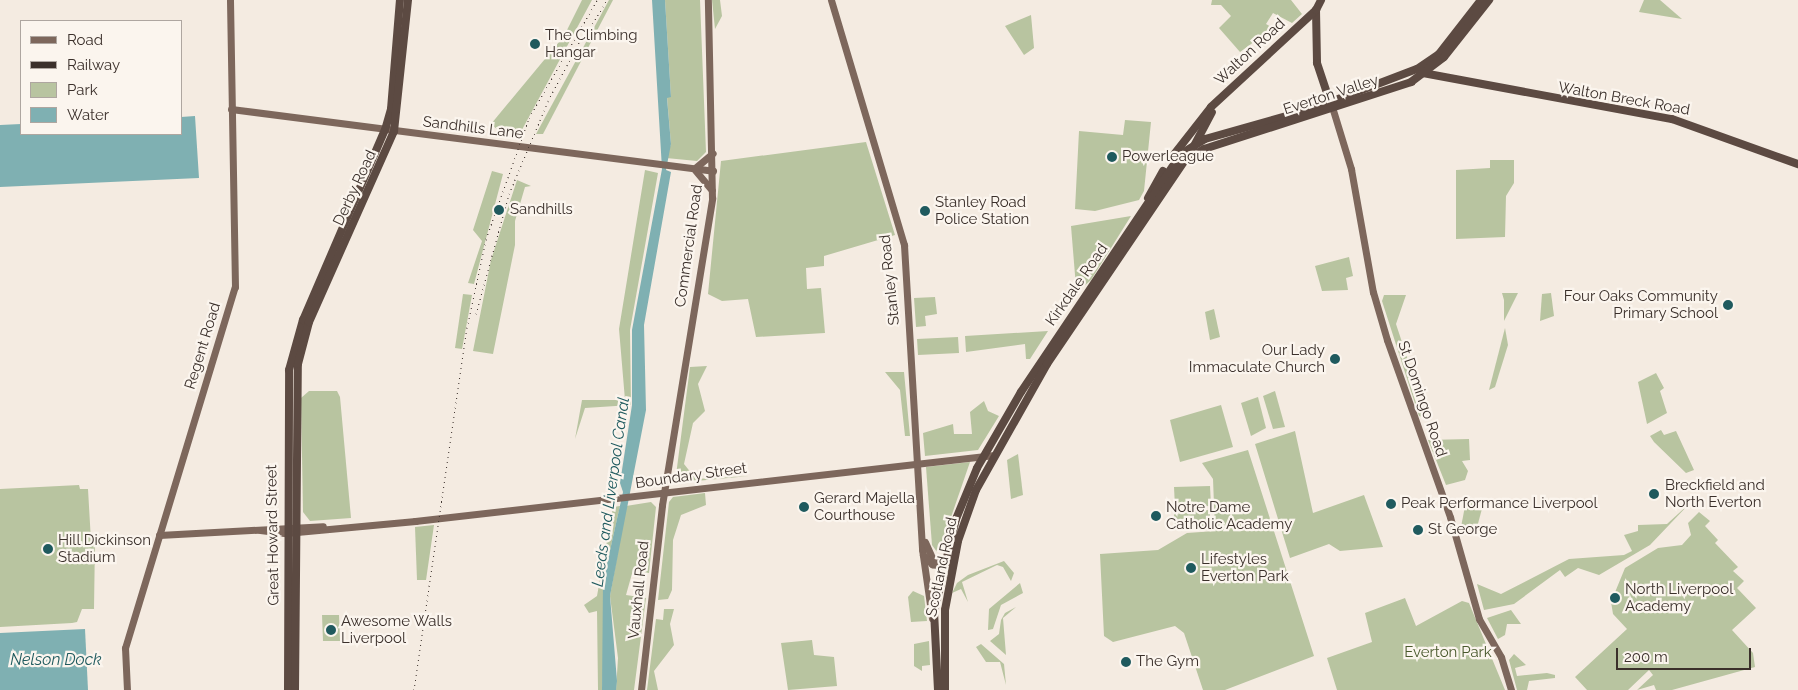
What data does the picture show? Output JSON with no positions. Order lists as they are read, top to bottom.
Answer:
{
  "streets": {
    "highway": [
      "Walton Road",
      "Everton Valley",
      "Walton Breck Road",
      "Derby Road",
      "Kirkdale Road",
      "Great Howard Street",
      "Scotland Road"
    ],
    "main road": [
      "Sandhills Lane",
      "Commercial Road",
      "Stanley Road",
      "Regent Road",
      "St Domingo Road",
      "Boundary Street",
      "Vauxhall Road"
    ]
  },
  "crossings": [
    ["Walton Road", "Everton Valley"],
    ["Walton Road", "Kirkdale Road"],
    ["Everton Valley", "Walton Breck Road"],
    ["Everton Valley", "Kirkdale Road"],
    ["Everton Valley", "St Domingo Road"],
    ["Sandhills Lane", "Derby Road"],
    ["Sandhills Lane", "Commercial Road"],
    ["Sandhills Lane", "Regent Road"],
    ["Derby Road", "Great Howard Street"],
    ["Commercial Road", "Boundary Street"],
    ["Commercial Road", "Vauxhall Road"],
    ["Stanley Road", "Boundary Street"],
    ["Stanley Road", "Scotland Road"],
    ["Kirkdale Road", "Boundary Street"],
    ["Kirkdale Road", "Scotland Road"],
    ["Regent Road", "Boundary Street"],
    ["Boundary Street", "Great Howard Street"],
    ["Boundary Street", "Scotland Road"],
    ["Boundary Street", "Vauxhall Road"]
  ],
  "water": ["Leeds and Liverpool Canal", "Nelson Dock"],
  "parks": ["Everton Park"],
  "places": [
    "The Climbing Hangar",
    "Powerleague",
    "Sandhills",
    "Stanley Road Police Station",
    "Four Oaks Community Primary School",
    "Our Lady Immaculate Church",
    "Breckfield and North Everton",
    "Peak Performance Liverpool",
    "Gerard Majella Courthouse",
    "Notre Dame Catholic Academy",
    "St George",
    "Hill Dickinson Stadium",
    "Lifestyles Everton Park",
    "North Liverpool Academy",
    "Awesome Walls Liverpool",
    "The Gym"
  ],
  "legend": [
    "Road",
    "Railway",
    "Park",
    "Water"
  ],
  "scale_bar": "200 m"
}
